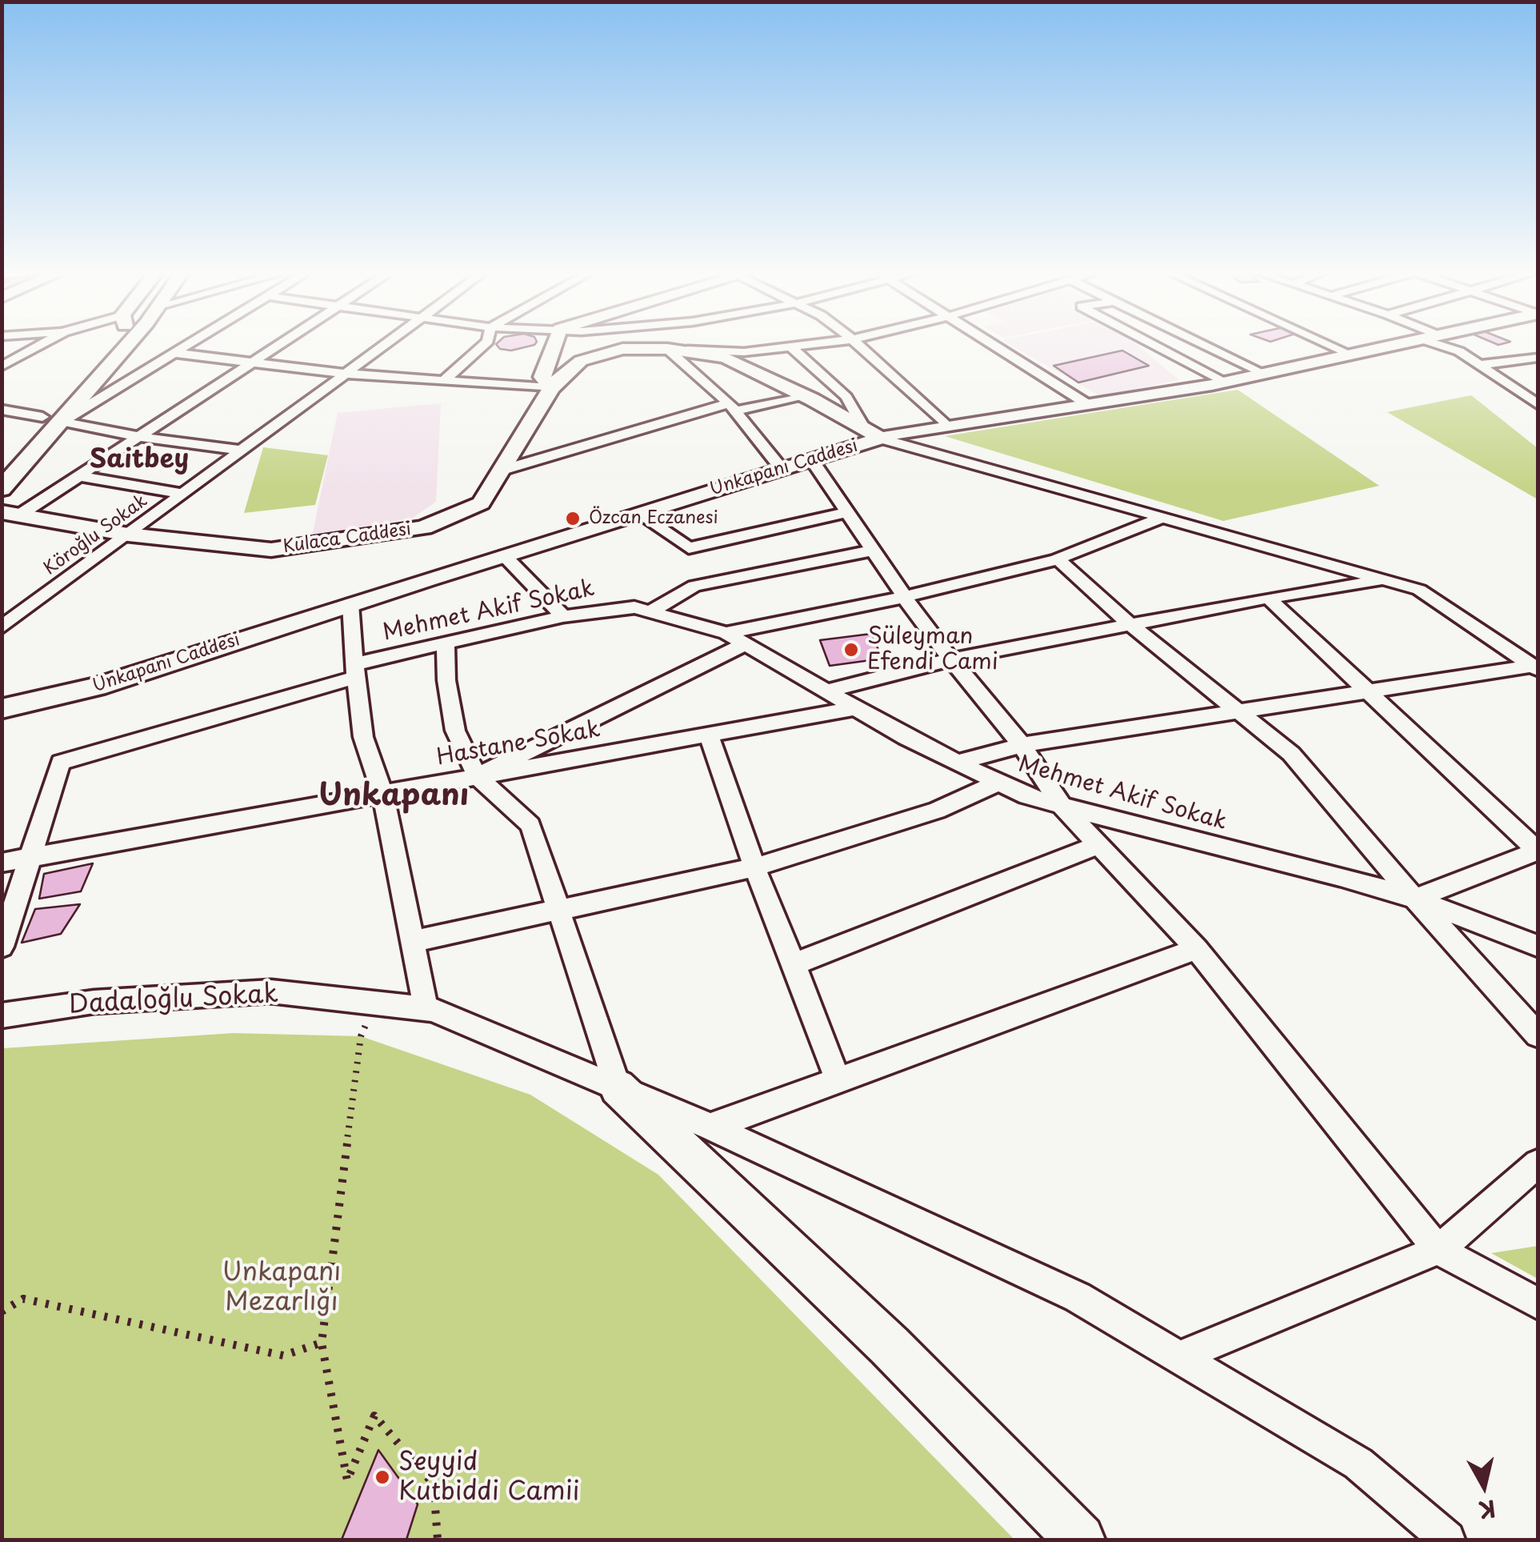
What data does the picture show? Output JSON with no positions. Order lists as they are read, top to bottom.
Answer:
{
  "streets": {
    "main road": ["Unkapanı Caddesi", "Kulaca Caddesi"],
    "street": [
      "Köroğlu Sokak",
      "Mehmet Akif Sokak",
      "Hastane Sokak",
      "Dadaloğlu Sokak"
    ]
  },
  "crossings": [
    ["Unkapanı Caddesi", "Kulaca Caddesi"],
    ["Unkapanı Caddesi", "Mehmet Akif Sokak"],
    ["Köroğlu Sokak", "Kulaca Caddesi"],
    ["Mehmet Akif Sokak", "Hastane Sokak"]
  ],
  "districts": ["Saitbey", "Unkapanı"],
  "parks": ["Unkapanı Mezarlığı"],
  "places": ["Özcan Eczanesi", "Süleyman Efendi Cami", "Seyyid Kutbiddi Camii"],
  "north": "bottom"
}
